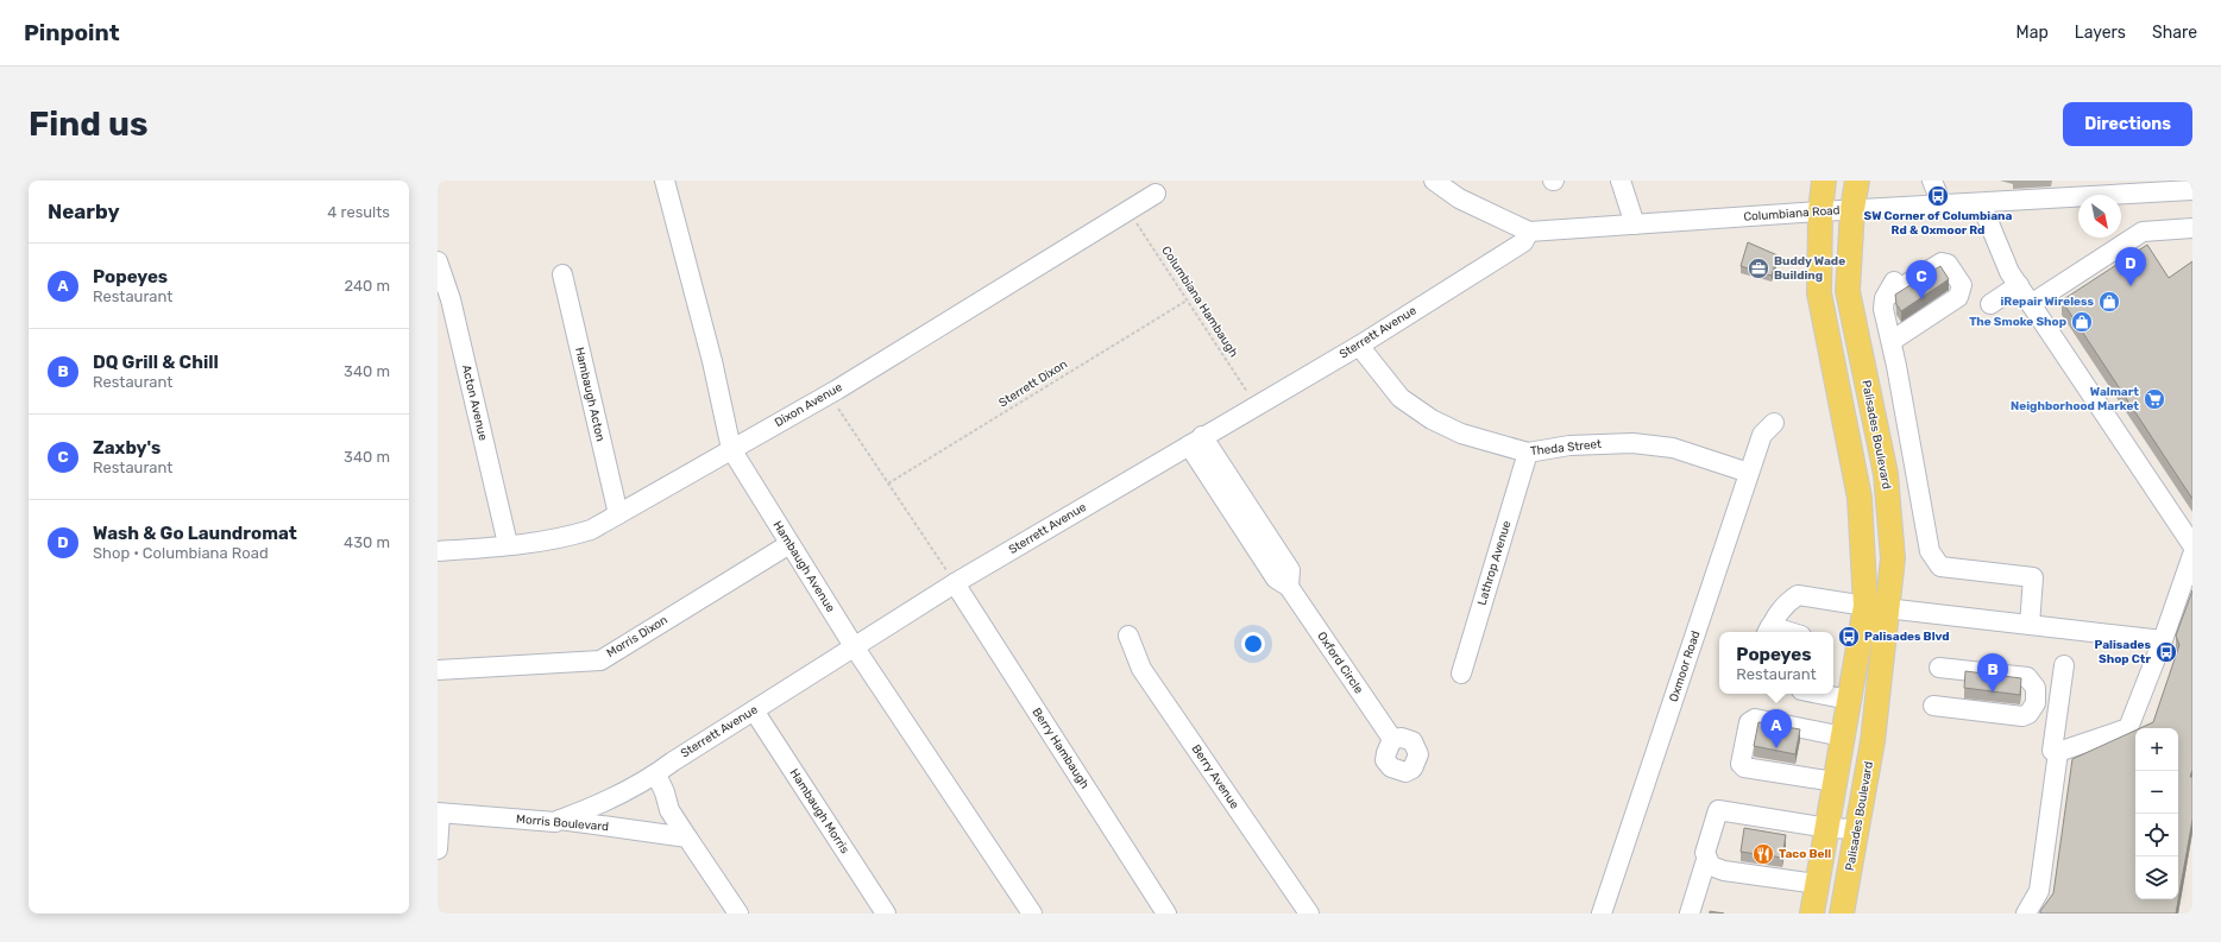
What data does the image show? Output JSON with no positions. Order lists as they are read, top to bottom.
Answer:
{
  "streets": {
    "main road": ["Palisades Boulevard"],
    "street": [
      "Columbiana Road",
      "Sterrett Avenue",
      "Hambaugh Acton",
      "Acton Avenue",
      "Dixon Avenue",
      "Theda Street",
      "Lathrop Avenue",
      "Hambaugh Avenue",
      "Morris Dixon",
      "Oxford Circle",
      "Oxmoor Road",
      "Berry Hambaugh",
      "Berry Avenue",
      "Hambaugh Morris",
      "Morris Boulevard"
    ],
    "path": ["Columbiana Hambaugh", "Sterrett Dixon"]
  },
  "crossings": [
    ["Columbiana Road", "Sterrett Avenue"],
    ["Columbiana Road", "Palisades Boulevard"],
    ["Columbiana Hambaugh", "Sterrett Avenue"],
    ["Columbiana Hambaugh", "Sterrett Dixon"],
    ["Columbiana Hambaugh", "Dixon Avenue"],
    ["Sterrett Avenue", "Theda Street"],
    ["Sterrett Avenue", "Hambaugh Avenue"],
    ["Sterrett Avenue", "Oxford Circle"],
    ["Sterrett Avenue", "Berry Hambaugh"],
    ["Sterrett Avenue", "Hambaugh Morris"],
    ["Sterrett Avenue", "Morris Boulevard"],
    ["Hambaugh Acton", "Dixon Avenue"],
    ["Acton Avenue", "Dixon Avenue"],
    ["Dixon Avenue", "Hambaugh Avenue"],
    ["Theda Street", "Lathrop Avenue"],
    ["Theda Street", "Oxmoor Road"],
    ["Hambaugh Avenue", "Morris Dixon"]
  ],
  "places": {
    "bus stop": ["SW Corner of Columbiana Rd & Oxmoor Rd", "Palisades Blvd", "Palisades Shop Ctr"],
    "office": ["Buddy Wade Building"],
    "shop": ["iRepair Wireless", "The Smoke Shop"],
    "supermarket": ["Walmart Neighborhood Market"],
    "restaurant": ["Taco Bell"]
  },
  "north": "bottom right",
  "page": {
    "header": "Pinpoint",
    "nav": ["Map", "Layers", "Share"],
    "buttons": "Directions",
    "title": "Find us",
    "heading": ["Nearby", "4 results"],
    "list": [
      {
        "mark": "A",
        "name": "Popeyes",
        "note": "Restaurant",
        "value": "240 m"
      },
      {
        "mark": "B",
        "name": "DQ Grill & Chill",
        "note": "Restaurant",
        "value": "340 m"
      },
      {
        "mark": "C",
        "name": "Zaxby's",
        "note": "Restaurant",
        "value": "340 m"
      },
      {
        "mark": "D",
        "name": "Wash & Go Laundromat",
        "note": "Shop · Columbiana Road",
        "value": "430 m"
      }
    ],
    "pins": [
      "D",
      "C",
      "B",
      "A"
    ],
    "popup": ["Popeyes", "Restaurant"],
    "map_buttons": ["+", "−"]
  }
}
